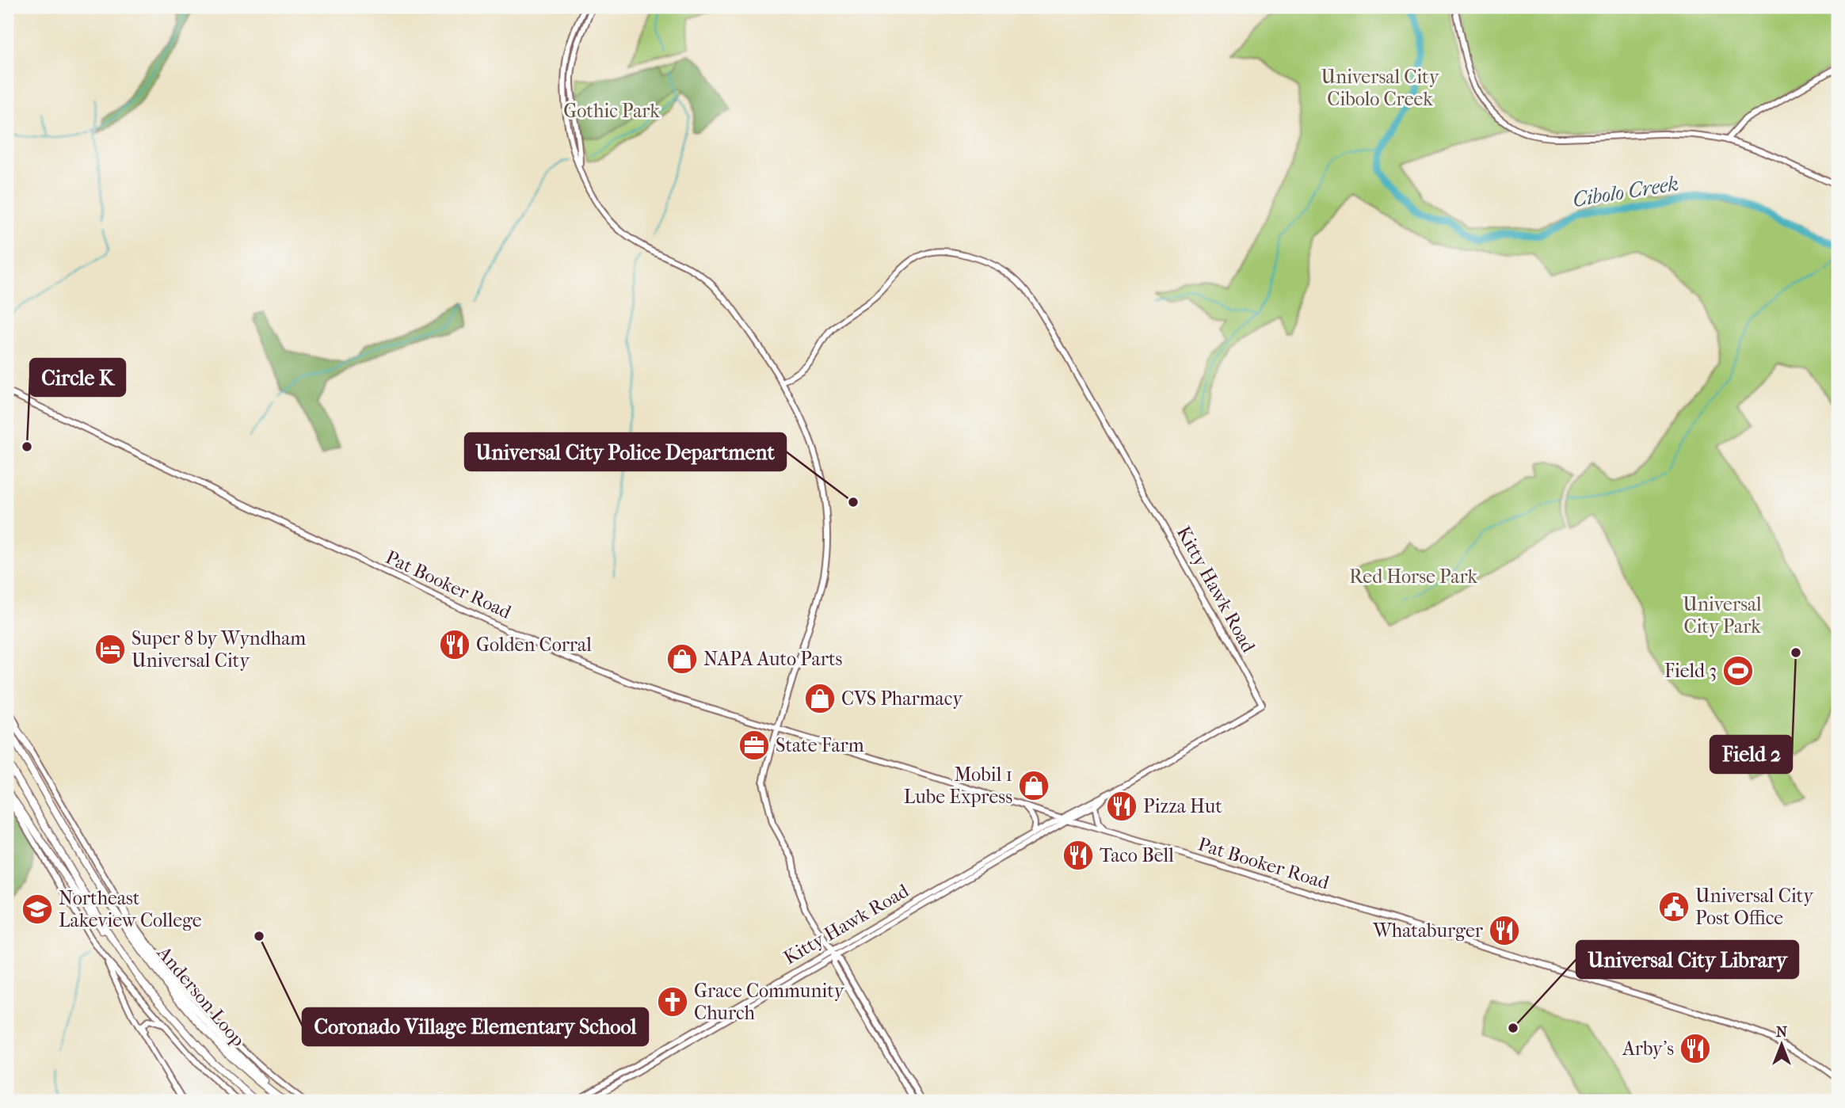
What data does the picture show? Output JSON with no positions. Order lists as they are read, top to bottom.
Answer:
{
  "streets": {
    "highway": ["Anderson Loop"],
    "main road": ["Pat Booker Road", "Kitty Hawk Road"]
  },
  "crossings": [
    ["Pat Booker Road", "Kitty Hawk Road"]
  ],
  "water": ["Cibolo Creek"],
  "parks": [
    "Universal City Cibolo Creek",
    "Gothic Park",
    "Red Horse Park",
    "Universal City Park"
  ],
  "places": {
    "other": [
      "Circle K",
      "Universal City Police Department",
      "Field 2",
      "Coronado Village Elementary School",
      "Universal City Library"
    ],
    "restaurant": [
      "Golden Corral",
      "Pizza Hut",
      "Taco Bell",
      "Whataburger",
      "Arby's"
    ],
    "hotel": ["Super 8 by Wyndham Universal City"],
    "shop": ["NAPA Auto Parts", "CVS Pharmacy", "Mobil 1 Lube Express"],
    "sports": ["Field 3"],
    "office": ["State Farm"],
    "public building": ["Universal City Post Office"],
    "school or university": ["Northeast Lakeview College"],
    "church": ["Grace Community Church"]
  },
  "north": "top"
}
